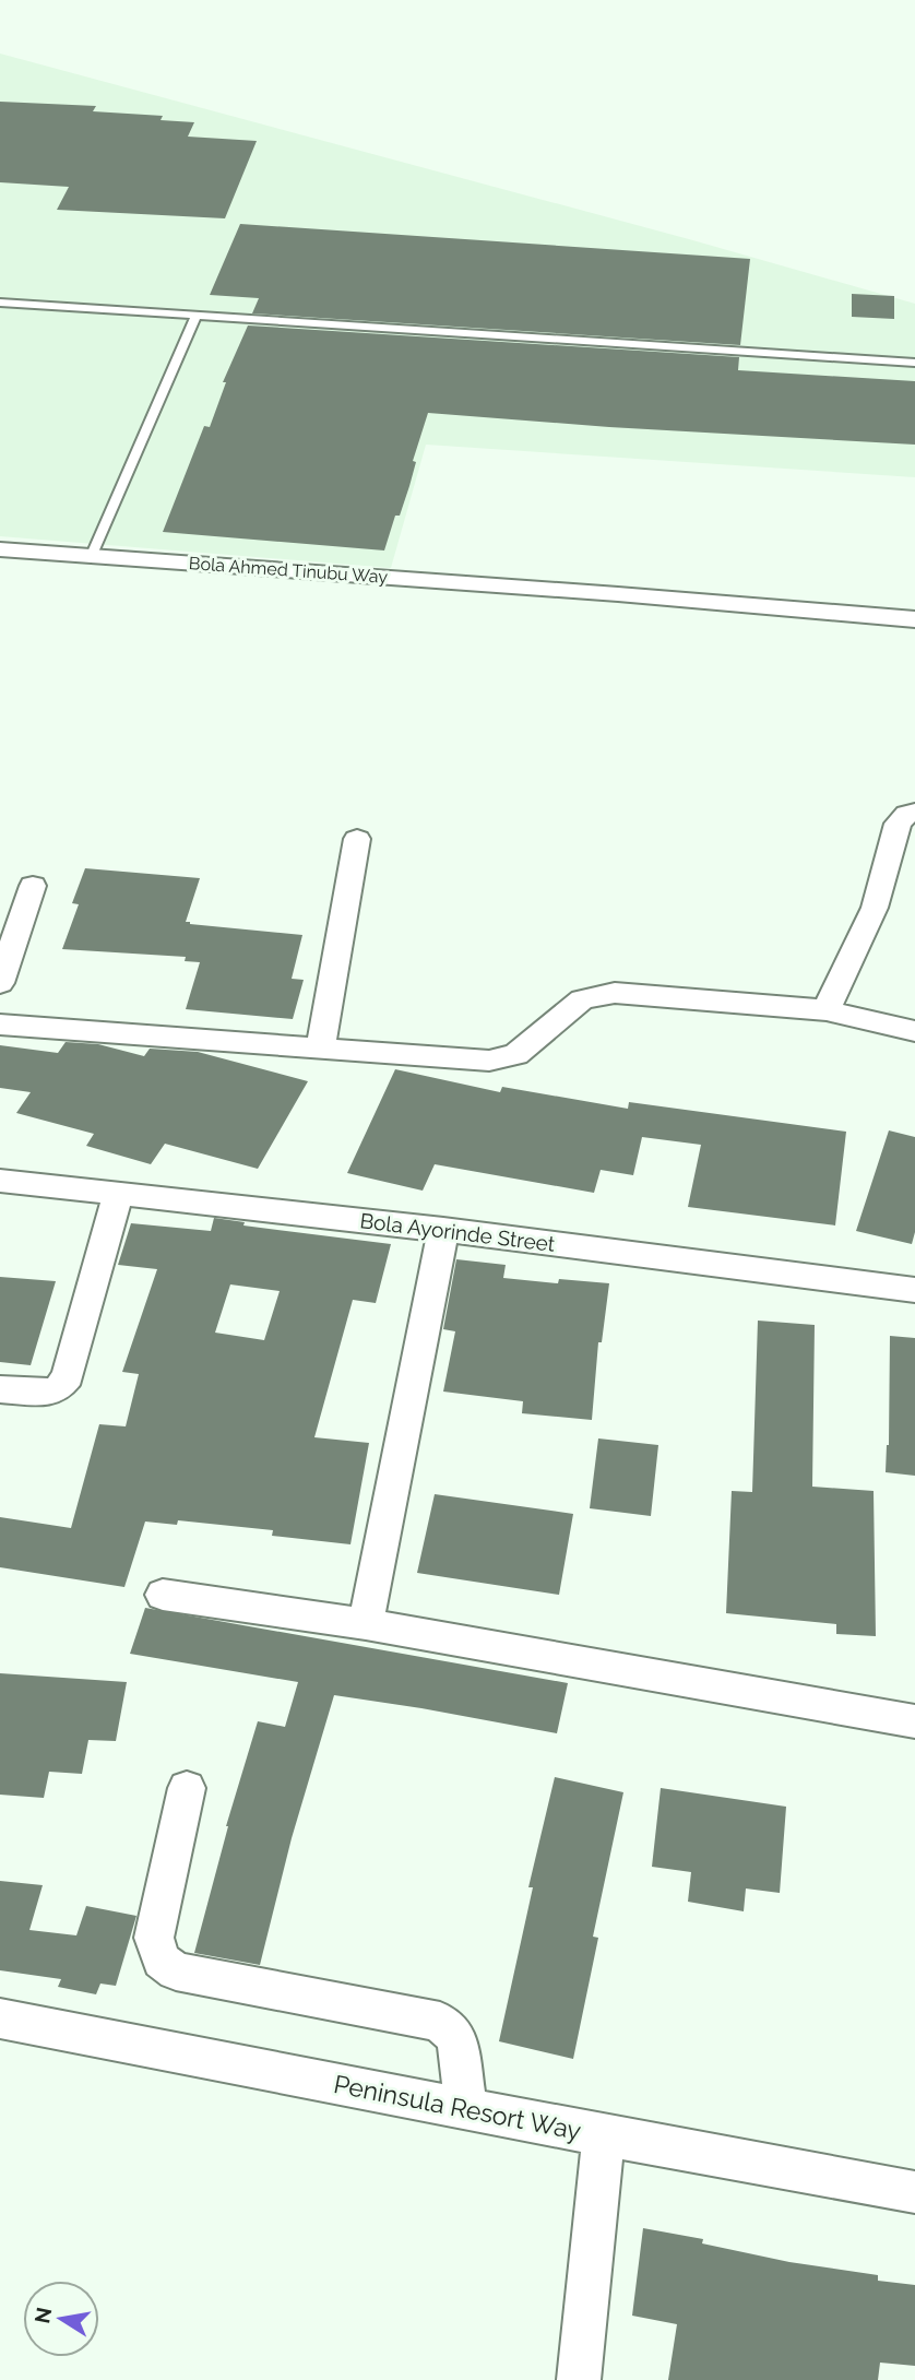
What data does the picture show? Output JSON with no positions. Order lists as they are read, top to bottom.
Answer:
{
  "streets": {
    "street": ["Bola Ahmed Tinubu Way", "Bola Ayorinde Street", "Peninsula Resort Way"]
  },
  "north": "left"
}
